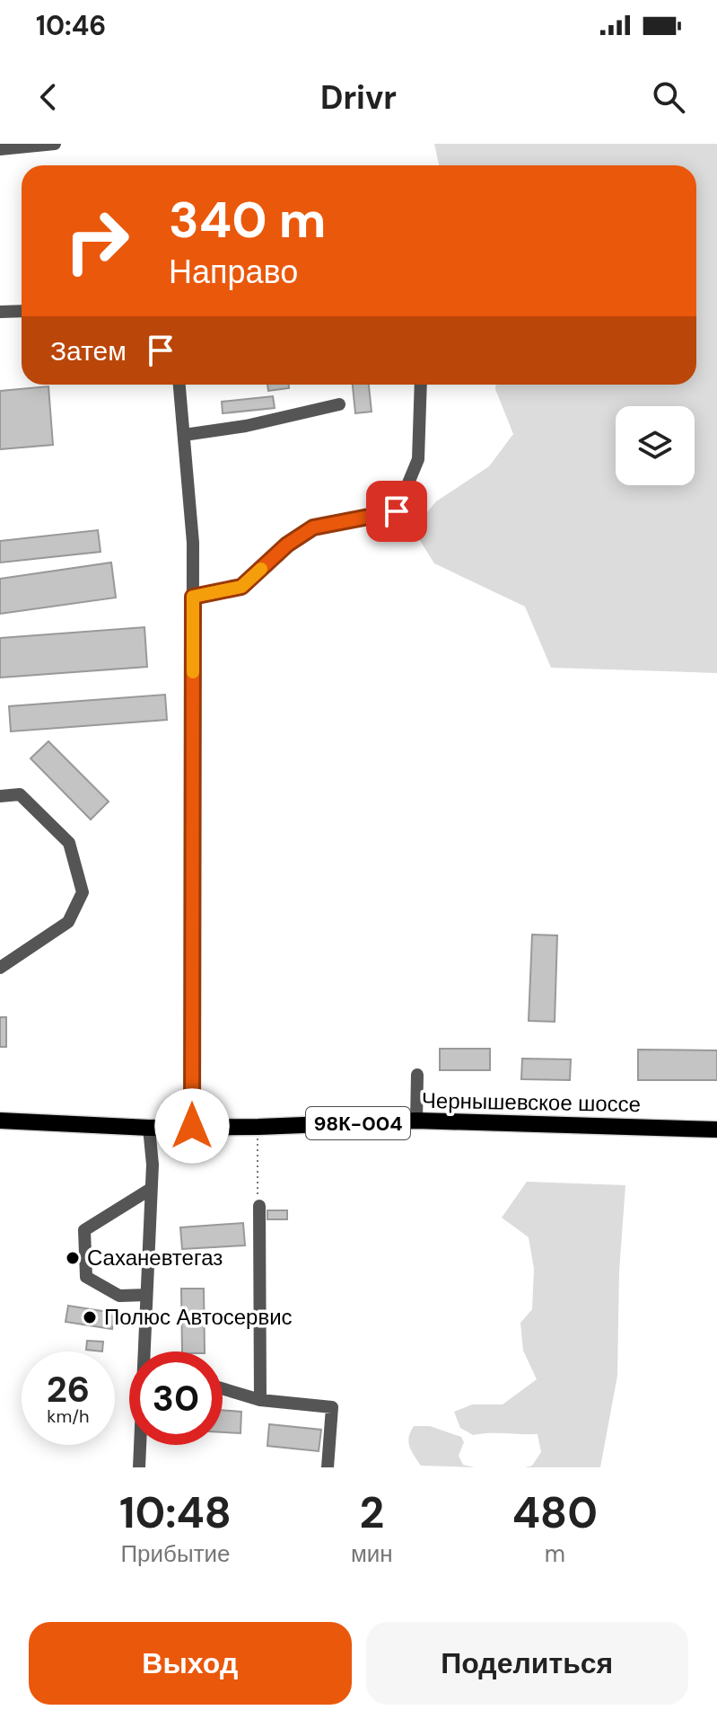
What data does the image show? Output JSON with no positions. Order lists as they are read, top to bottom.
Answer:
{
  "streets": {
    "main road": ["Чернышевское шоссе", "98К-004"]
  },
  "places": ["Саханевтегаз", "Полюс Автосервис"],
  "page": {
    "status": "10:46",
    "header": "Drivr",
    "turn": ["340 m", "Направо"],
    "then": "Затем",
    "speed": "26 km/h",
    "limit": "30",
    "eta": [
      "10:48",
      "Прибытие",
      "2",
      "мин",
      "480",
      "m"
    ],
    "buttons": ["Выход", "Поделиться"]
  }
}
